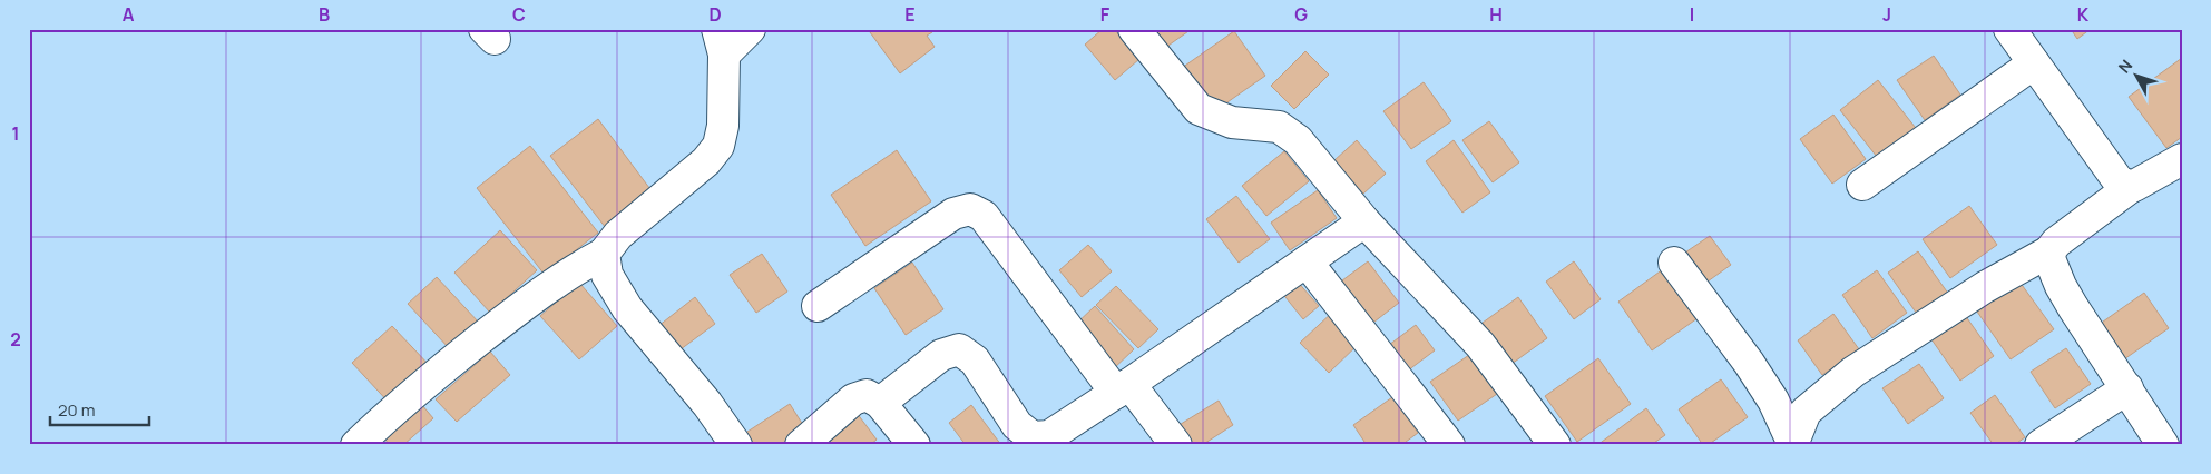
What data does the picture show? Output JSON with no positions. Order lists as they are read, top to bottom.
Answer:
{
  "scale_bar": "20 m",
  "north": "top left",
  "grid": {
    "columns": [
      "A",
      "B",
      "C",
      "D",
      "E",
      "F",
      "G",
      "H",
      "I",
      "J",
      "K"
    ],
    "rows": ["1", "2"]
  }
}
